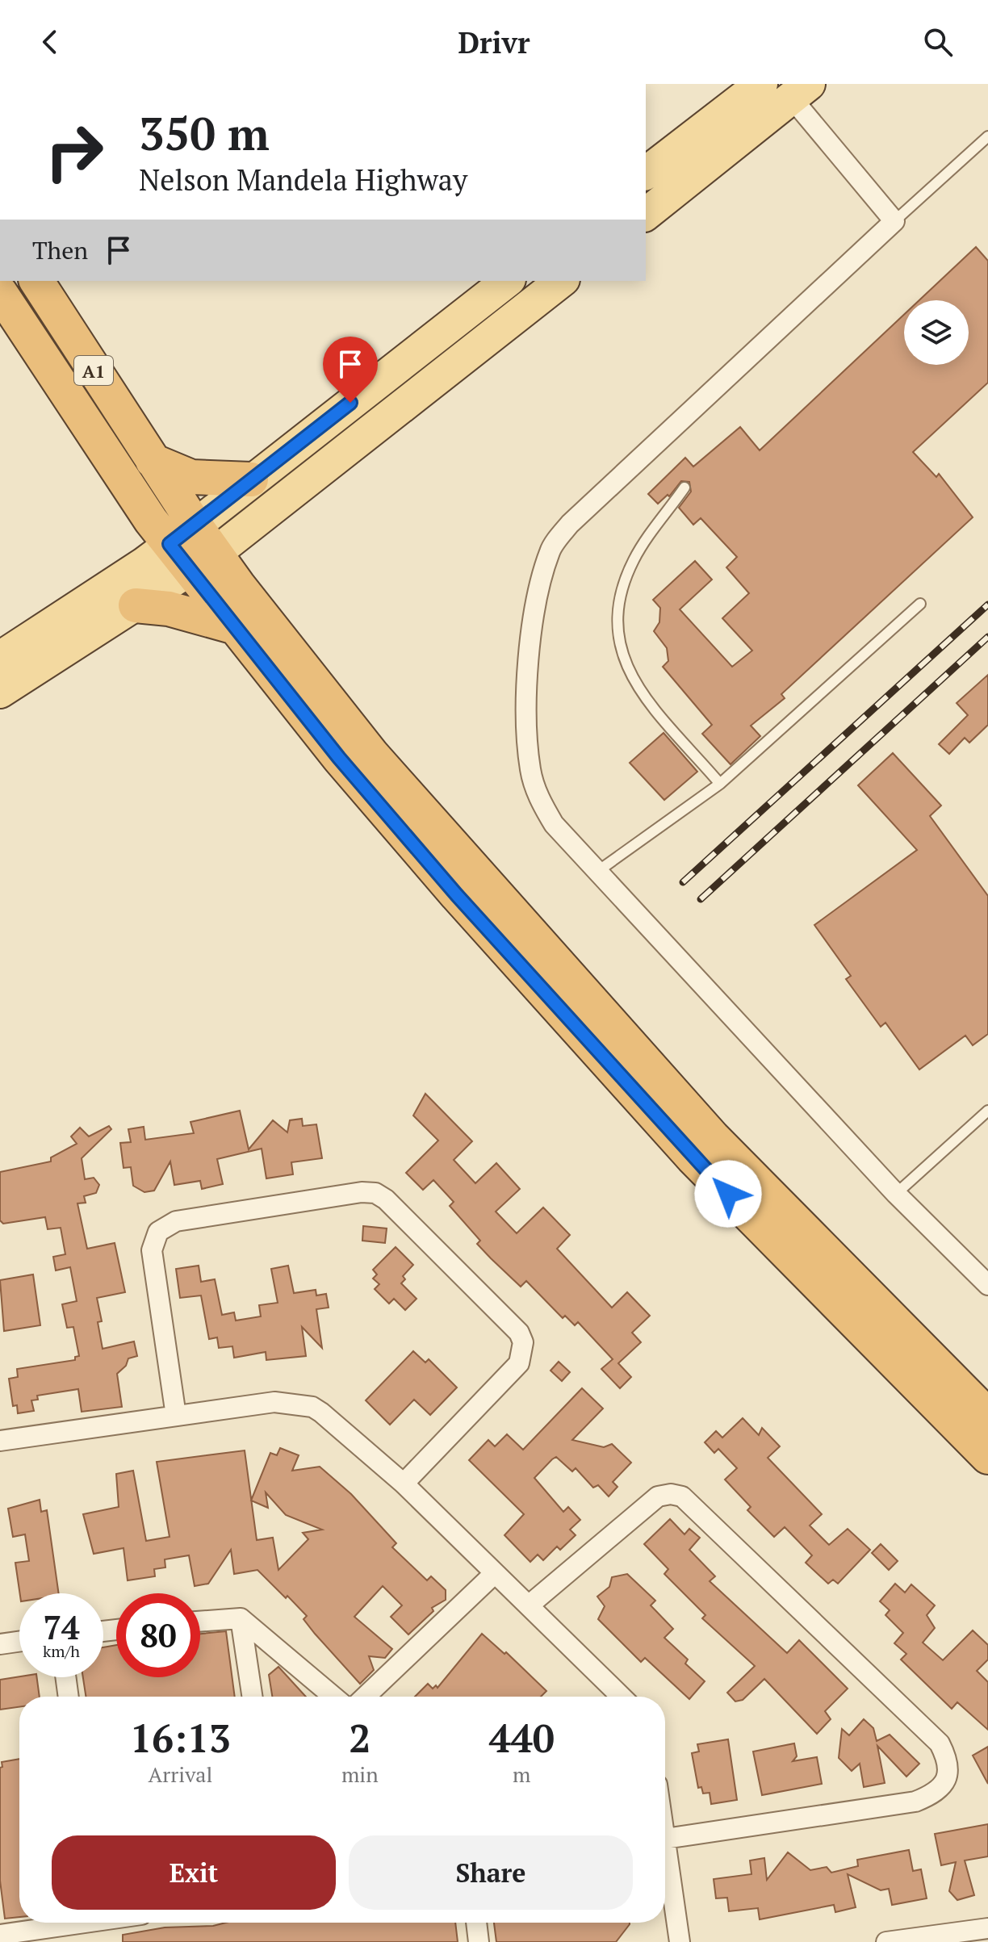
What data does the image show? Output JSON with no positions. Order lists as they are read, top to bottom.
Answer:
{
  "streets": {
    "highway": ["A1"]
  },
  "page": {
    "header": "Drivr",
    "turn": ["350 m", "Nelson Mandela Highway"],
    "then": "Then",
    "speed": "74 km/h",
    "limit": "80",
    "eta": [
      "16:13",
      "Arrival",
      "2",
      "min",
      "440",
      "m"
    ],
    "buttons": ["Exit", "Share"]
  }
}
